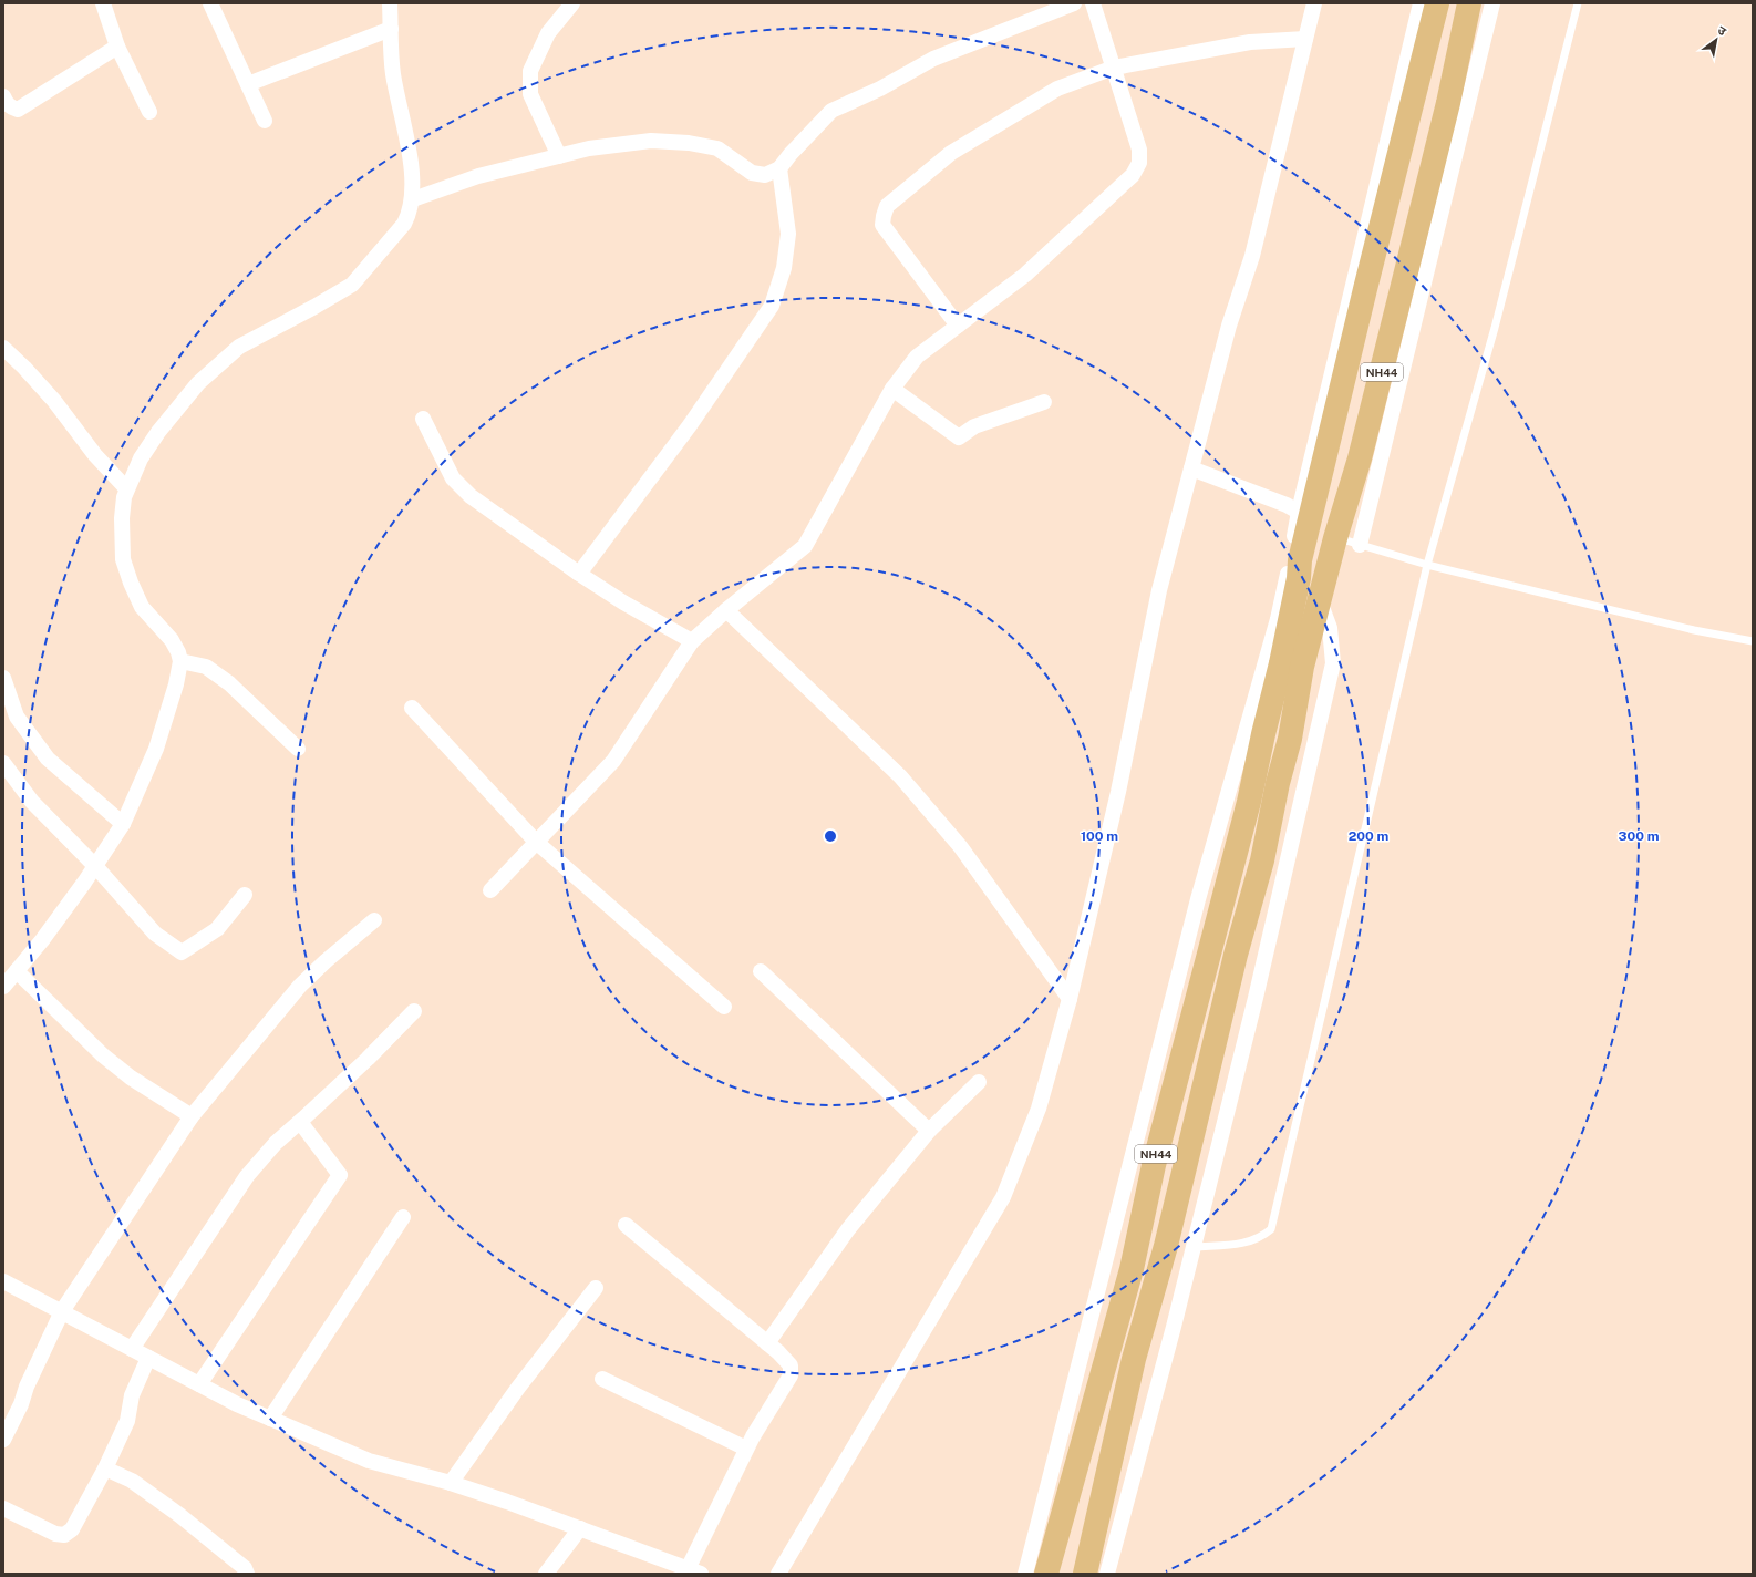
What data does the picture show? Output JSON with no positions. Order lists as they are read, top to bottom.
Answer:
{
  "streets": {
    "highway": ["NH44"]
  },
  "north": "top right",
  "rings": ["100 m", "200 m", "300 m"]
}
